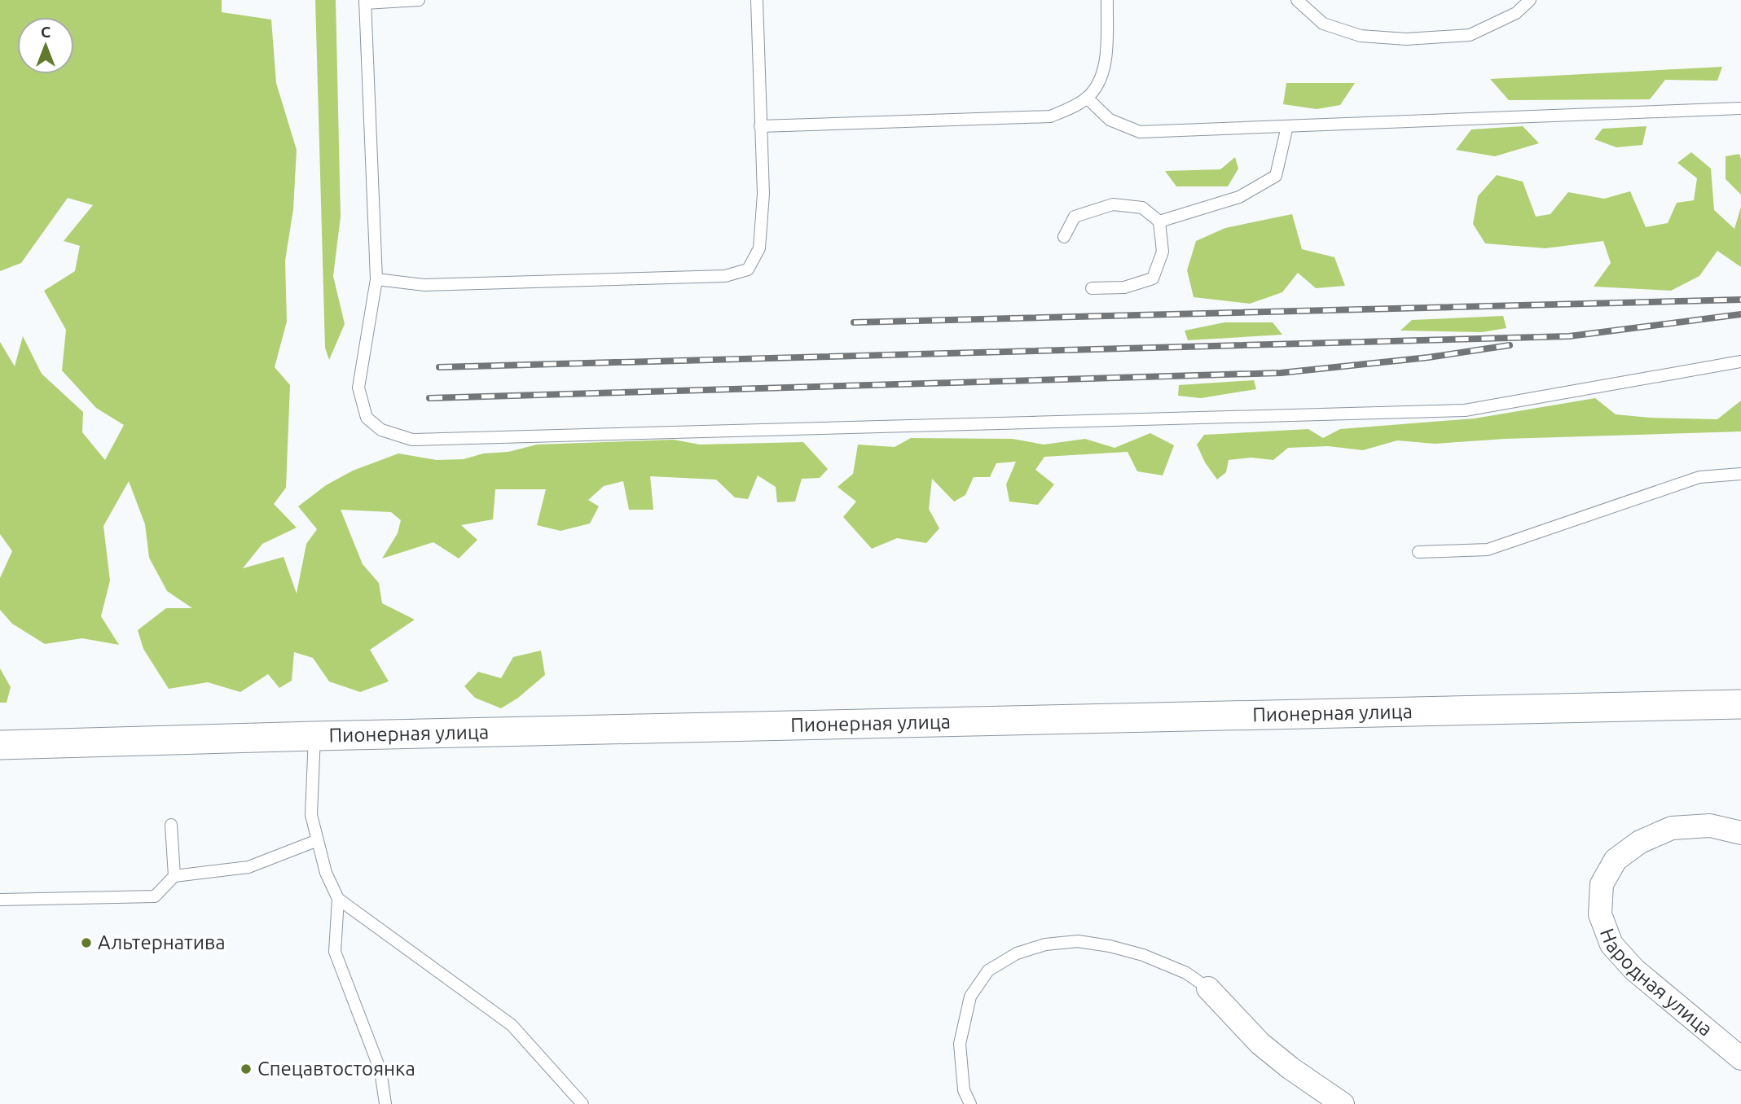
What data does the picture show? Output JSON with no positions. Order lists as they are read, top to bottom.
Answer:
{
  "streets": {
    "street": ["Пионерная улица", "Народная улица"]
  },
  "places": ["Альтернатива", "Спецавтостоянка"],
  "north": "top"
}
